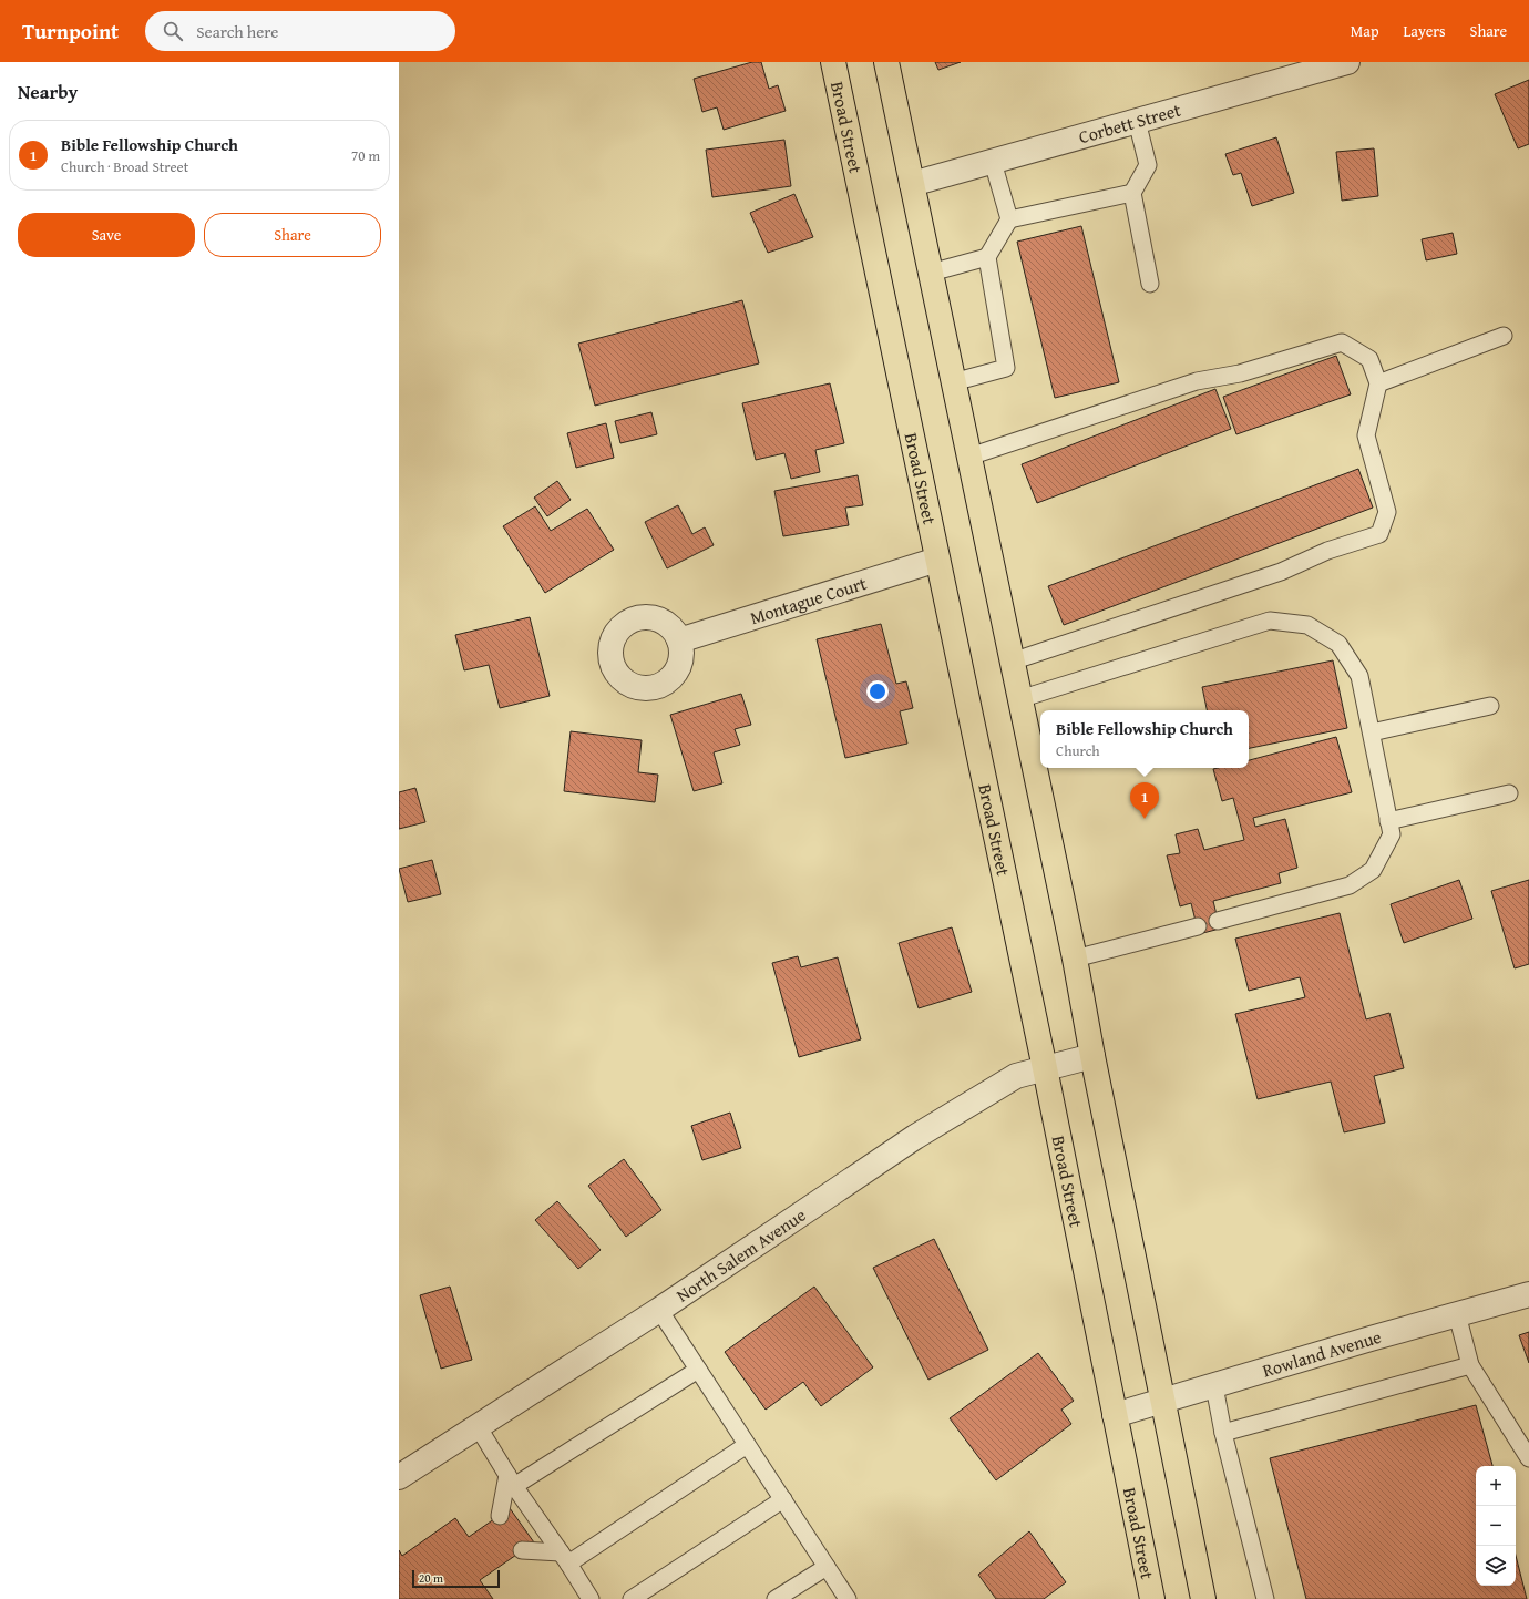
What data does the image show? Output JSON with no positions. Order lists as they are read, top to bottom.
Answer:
{
  "streets": {
    "main road": ["Broad Street"],
    "street": [
      "Corbett Street",
      "Montague Court",
      "North Salem Avenue",
      "Rowland Avenue"
    ]
  },
  "crossings": [
    ["Broad Street", "Montague Court"],
    ["Broad Street", "North Salem Avenue"],
    ["Broad Street", "Rowland Avenue"]
  ],
  "scale_bar": "20 m",
  "page": {
    "header": "Turnpoint",
    "search": "Search here",
    "nav": ["Map", "Layers", "Share"],
    "heading": "Nearby",
    "list": [
      {
        "mark": "1",
        "name": "Bible Fellowship Church",
        "note": "Church · Broad Street",
        "value": "70 m"
      }
    ],
    "buttons": ["Save", "Share"],
    "popup": ["Bible Fellowship Church", "Church"],
    "pins": "1",
    "map_buttons": ["+", "−"],
    "scale": "20 m"
  }
}
